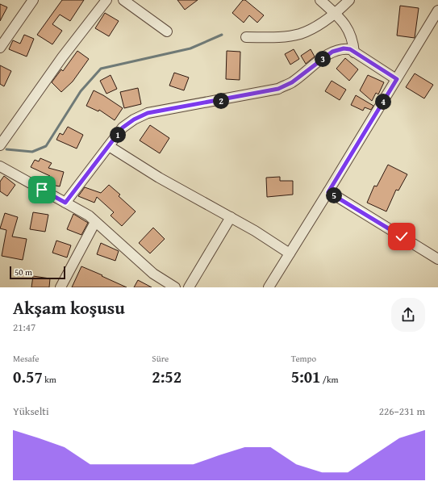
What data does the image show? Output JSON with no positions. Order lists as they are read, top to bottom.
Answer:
{
  "scale_bar": "50 m",
  "page": {
    "pins": [
      "3",
      "2",
      "4",
      "1",
      "5"
    ],
    "scale": "50 m",
    "heading": ["Akşam koşusu", "21:47"],
    "stats": [
      ["Mesafe", "0.57 km"],
      ["Süre", "2:52"],
      ["Tempo", "5:01 /km"]
    ],
    "chart": ["Yükselti", "226–231 m"]
  }
}
